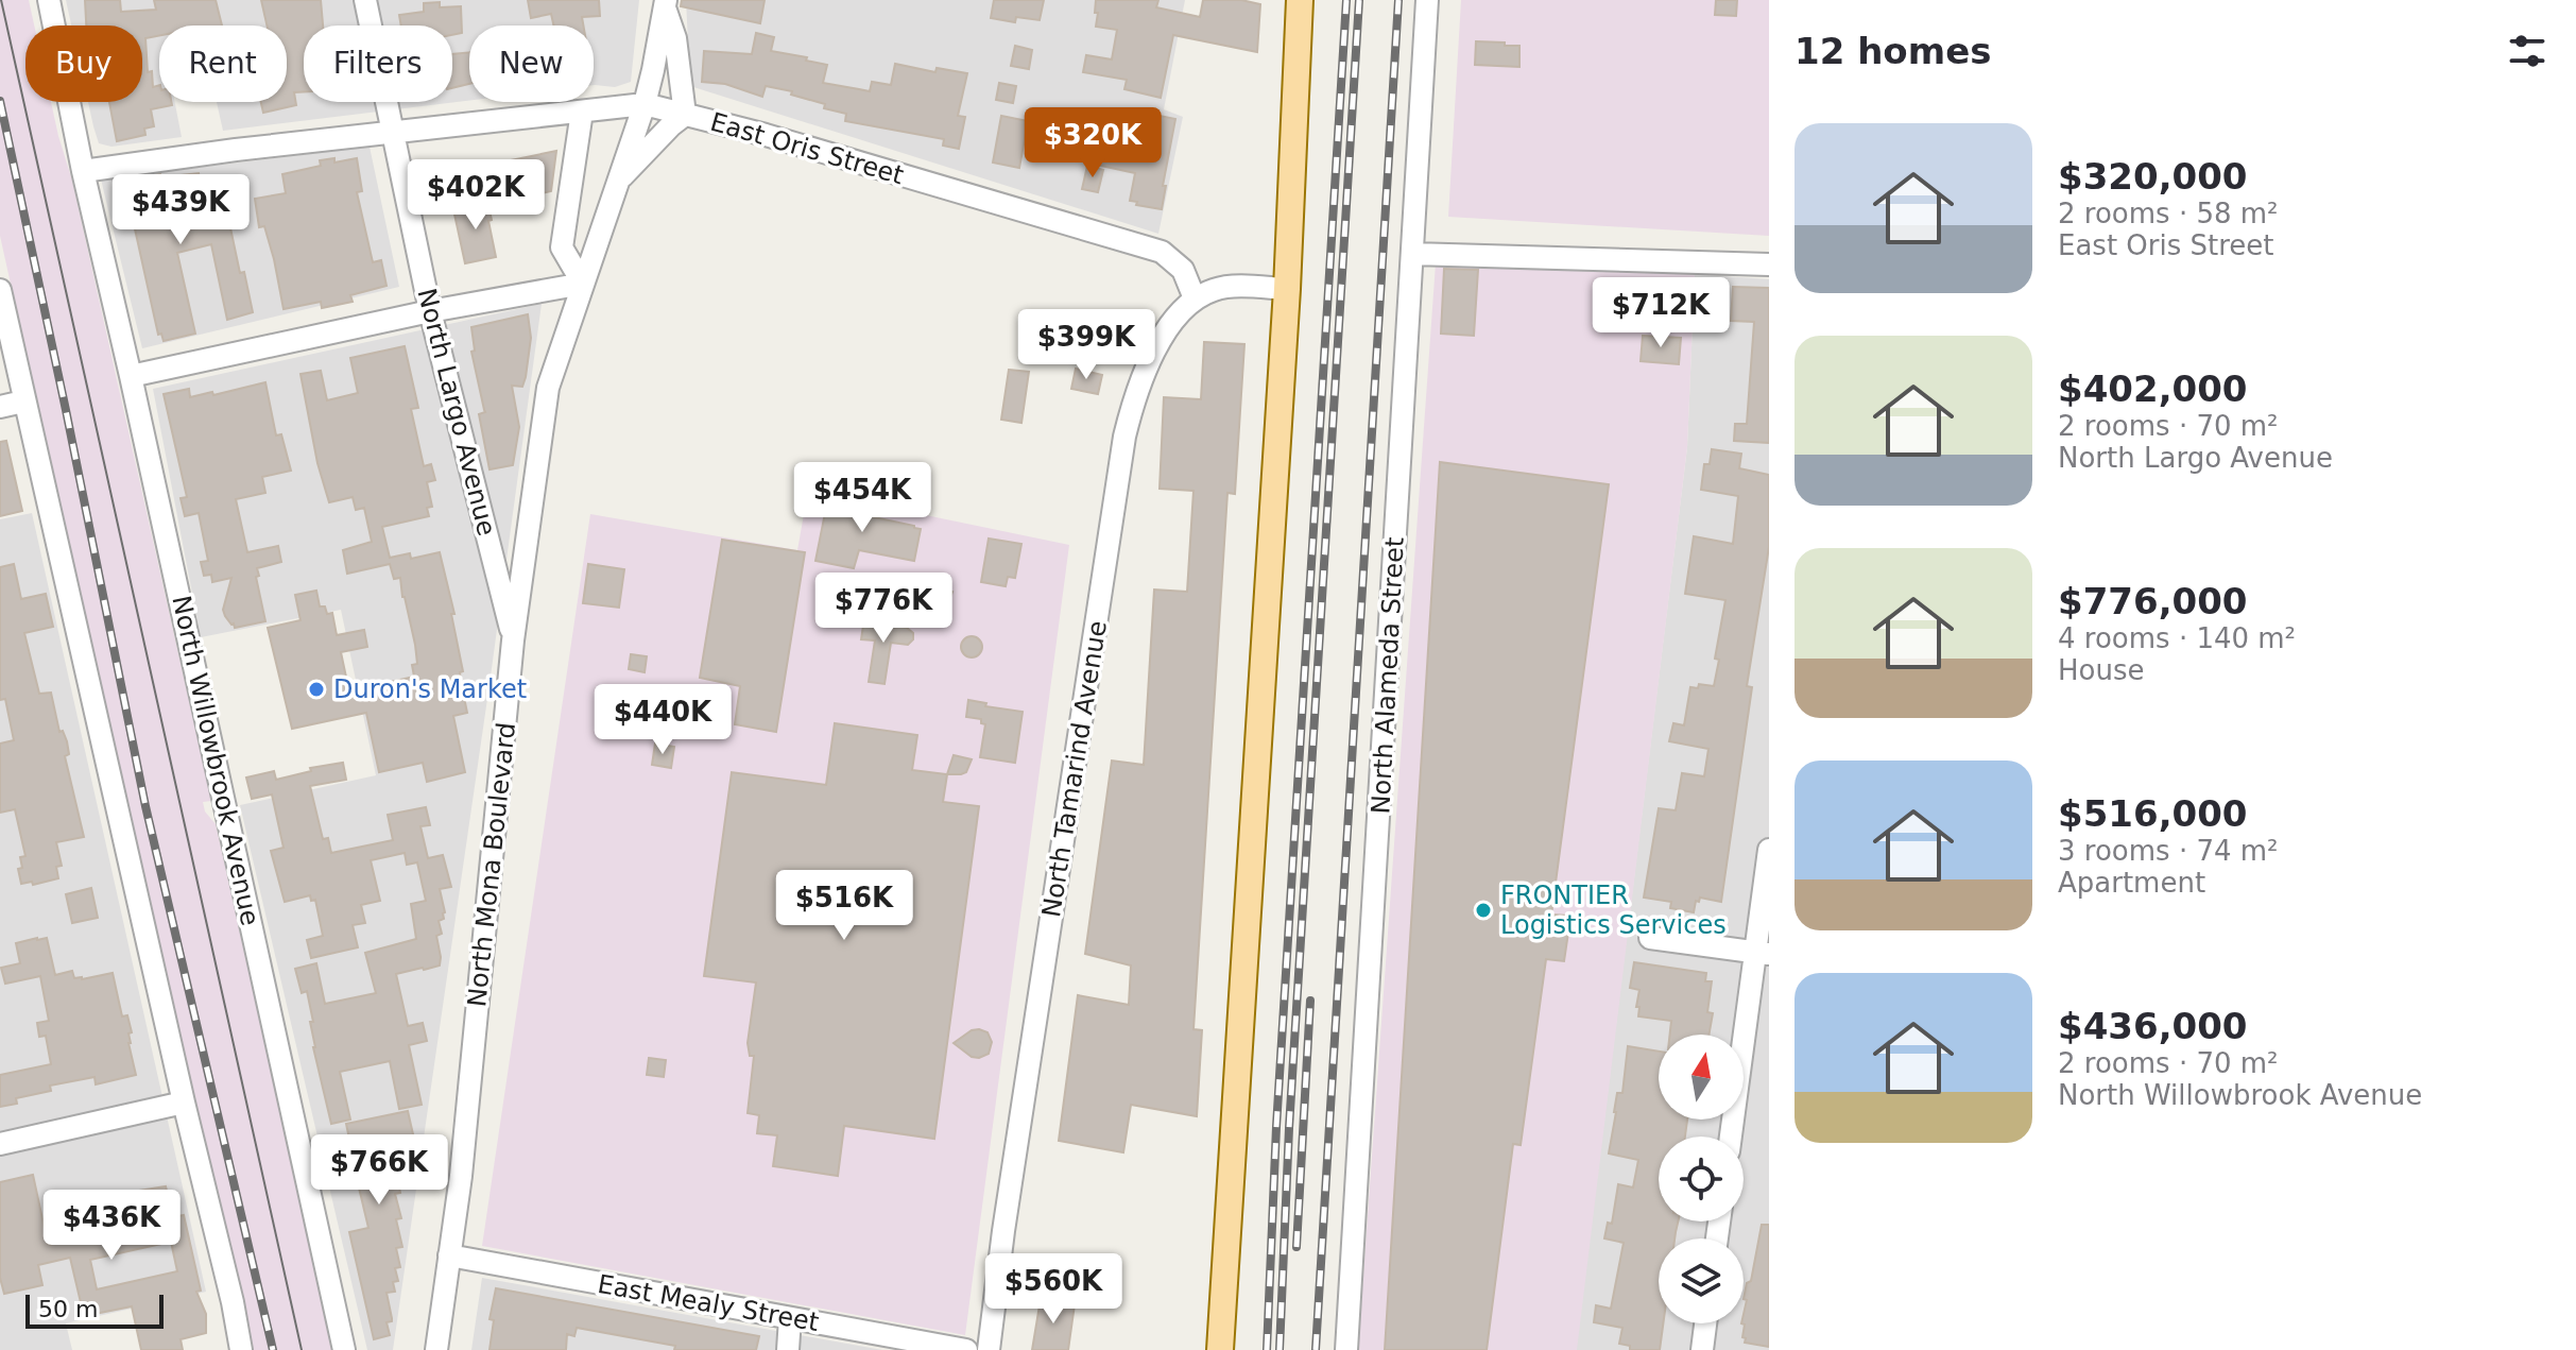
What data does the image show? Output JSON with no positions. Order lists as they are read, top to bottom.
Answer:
{
  "streets": {
    "street": [
      "East Oris Street",
      "North Largo Avenue",
      "North Alameda Street",
      "North Willowbrook Avenue",
      "North Tamarind Avenue",
      "North Mona Boulevard",
      "East Mealy Street"
    ]
  },
  "crossings": [
    ["East Oris Street", "North Largo Avenue"],
    ["East Oris Street", "North Willowbrook Avenue"],
    ["East Oris Street", "North Tamarind Avenue"],
    ["East Oris Street", "North Mona Boulevard"],
    ["North Largo Avenue", "North Mona Boulevard"],
    ["North Mona Boulevard", "East Mealy Street"]
  ],
  "places": ["Duron's Market", "FRONTIER Logistics Services"],
  "scale_bar": "50 m",
  "north": "top",
  "page": {
    "heading": "12 homes",
    "chip": [
      "Buy",
      "Rent",
      "Filters",
      "New"
    ],
    "list": [
      {
        "name": "$320,000",
        "note": "2 rooms · 58 m² · East Oris Street"
      },
      {
        "name": "$402,000",
        "note": "2 rooms · 70 m² · North Largo Avenue"
      },
      {
        "name": "$776,000",
        "note": "4 rooms · 140 m² · House"
      },
      {
        "name": "$516,000",
        "note": "3 rooms · 74 m² · Apartment"
      },
      {
        "name": "$436,000",
        "note": "2 rooms · 70 m² · North Willowbrook Avenue"
      }
    ],
    "price": [
      "$320K",
      "$402K",
      "$439K",
      "$712K",
      "$399K",
      "$454K",
      "$776K",
      "$440K",
      "$516K",
      "$766K",
      "$436K",
      "$560K"
    ],
    "scale": "50 m"
  }
}
